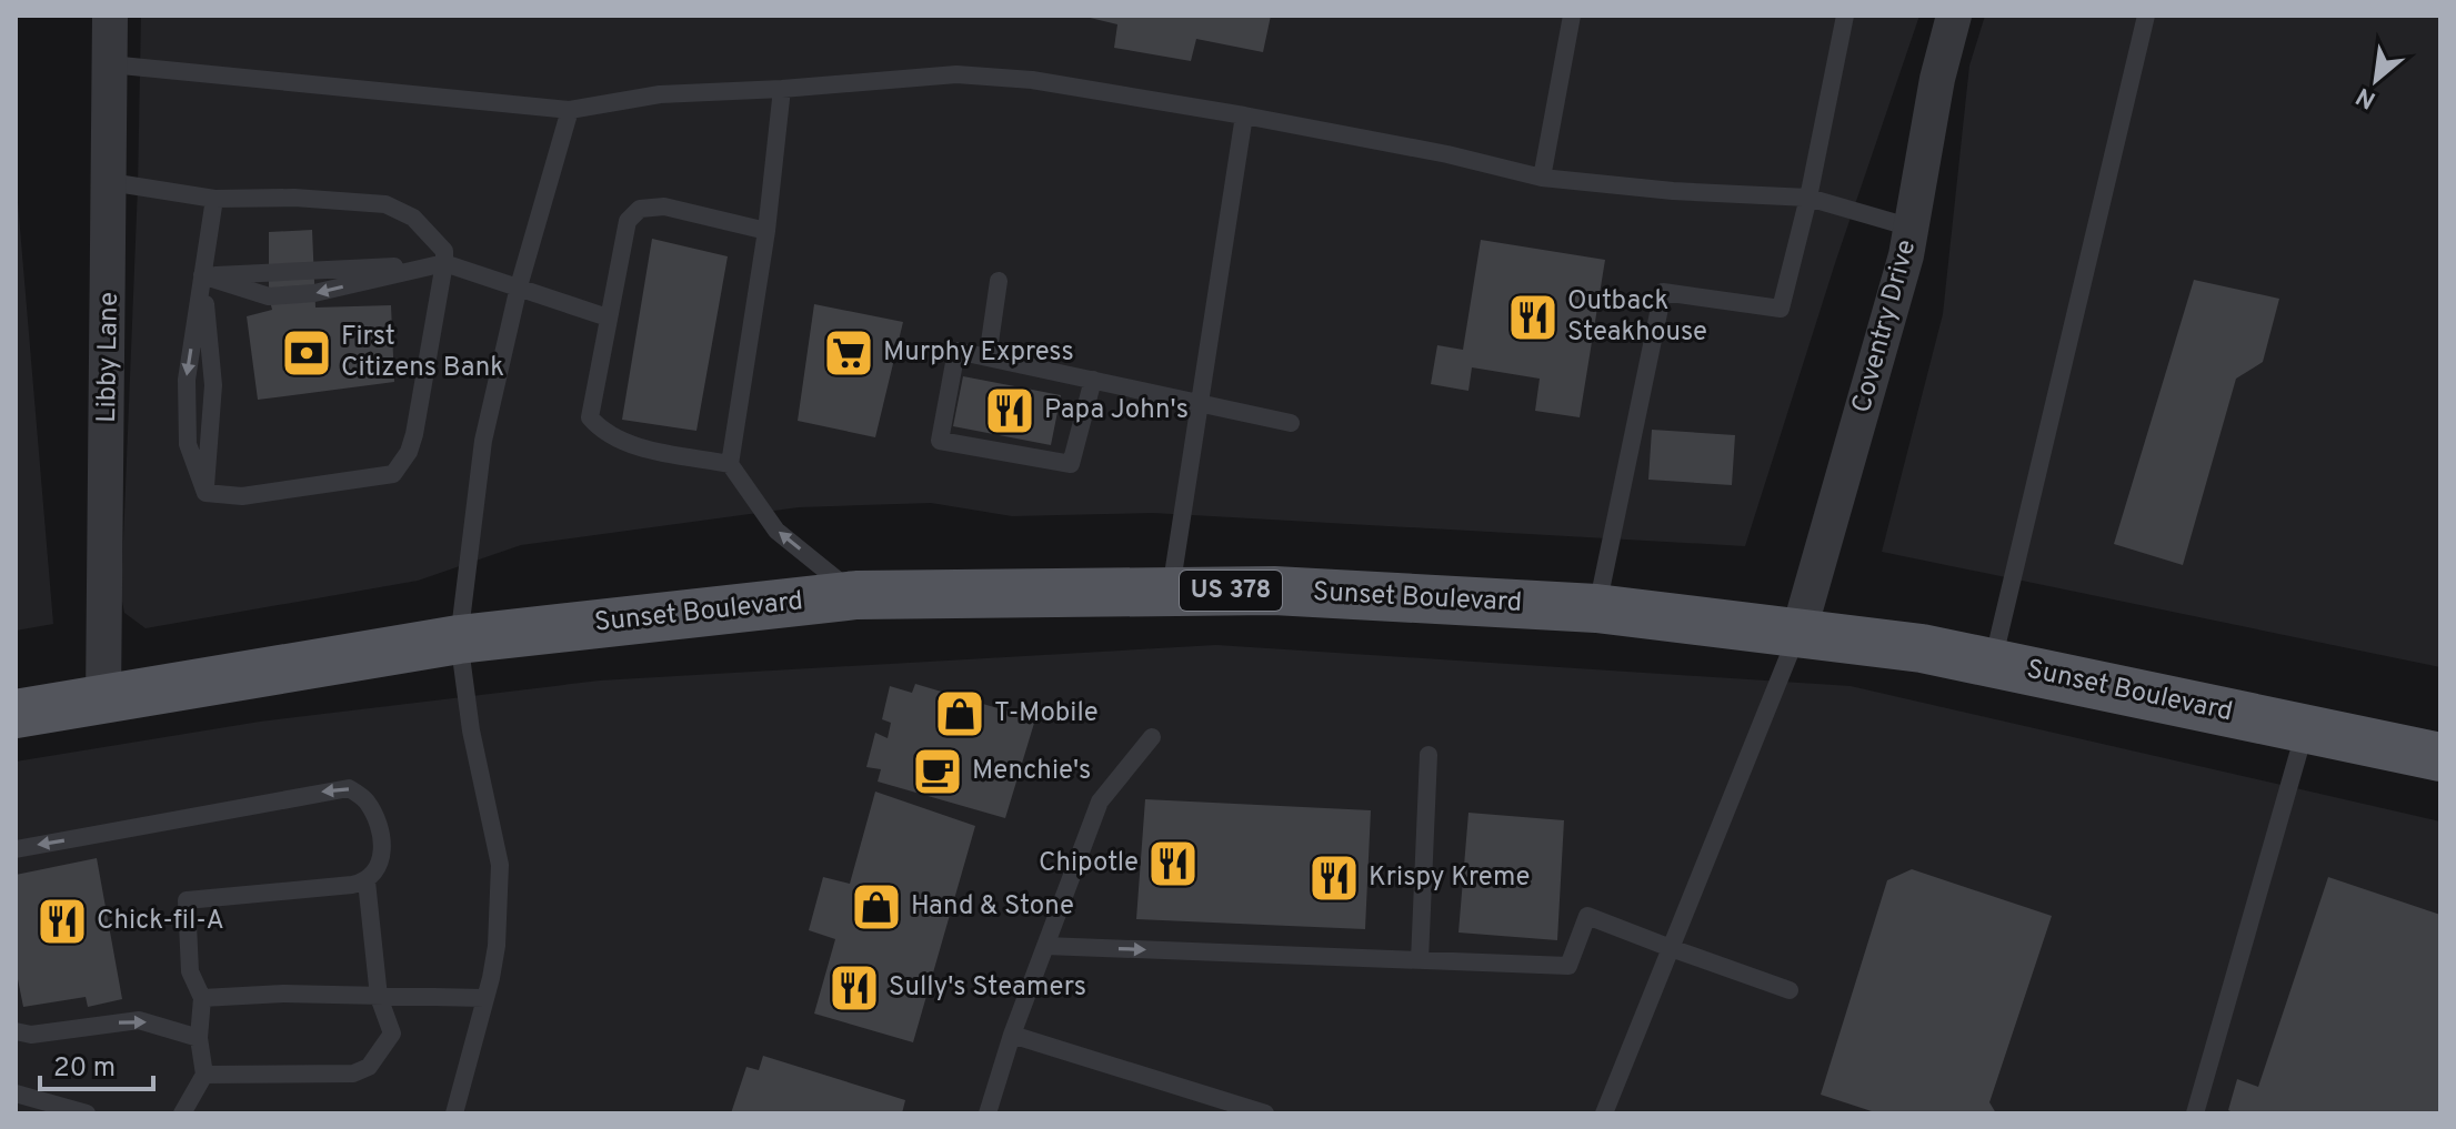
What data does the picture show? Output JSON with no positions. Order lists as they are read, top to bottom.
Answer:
{
  "streets": {
    "main road": ["US 378", "Sunset Boulevard"],
    "street": ["Coventry Drive", "Libby Lane"]
  },
  "crossings": [
    ["Coventry Drive", "Sunset Boulevard"],
    ["Libby Lane", "Sunset Boulevard"]
  ],
  "places": {
    "restaurant": [
      "Outback Steakhouse",
      "Papa John's",
      "Chipotle",
      "Krispy Kreme",
      "Chick-fil-A",
      "Sully's Steamers"
    ],
    "bank": ["First Citizens Bank"],
    "supermarket": ["Murphy Express"],
    "shop": ["T-Mobile", "Hand & Stone"],
    "cafe": ["Menchie's"]
  },
  "scale_bar": "20 m",
  "north": "bottom left"
}
